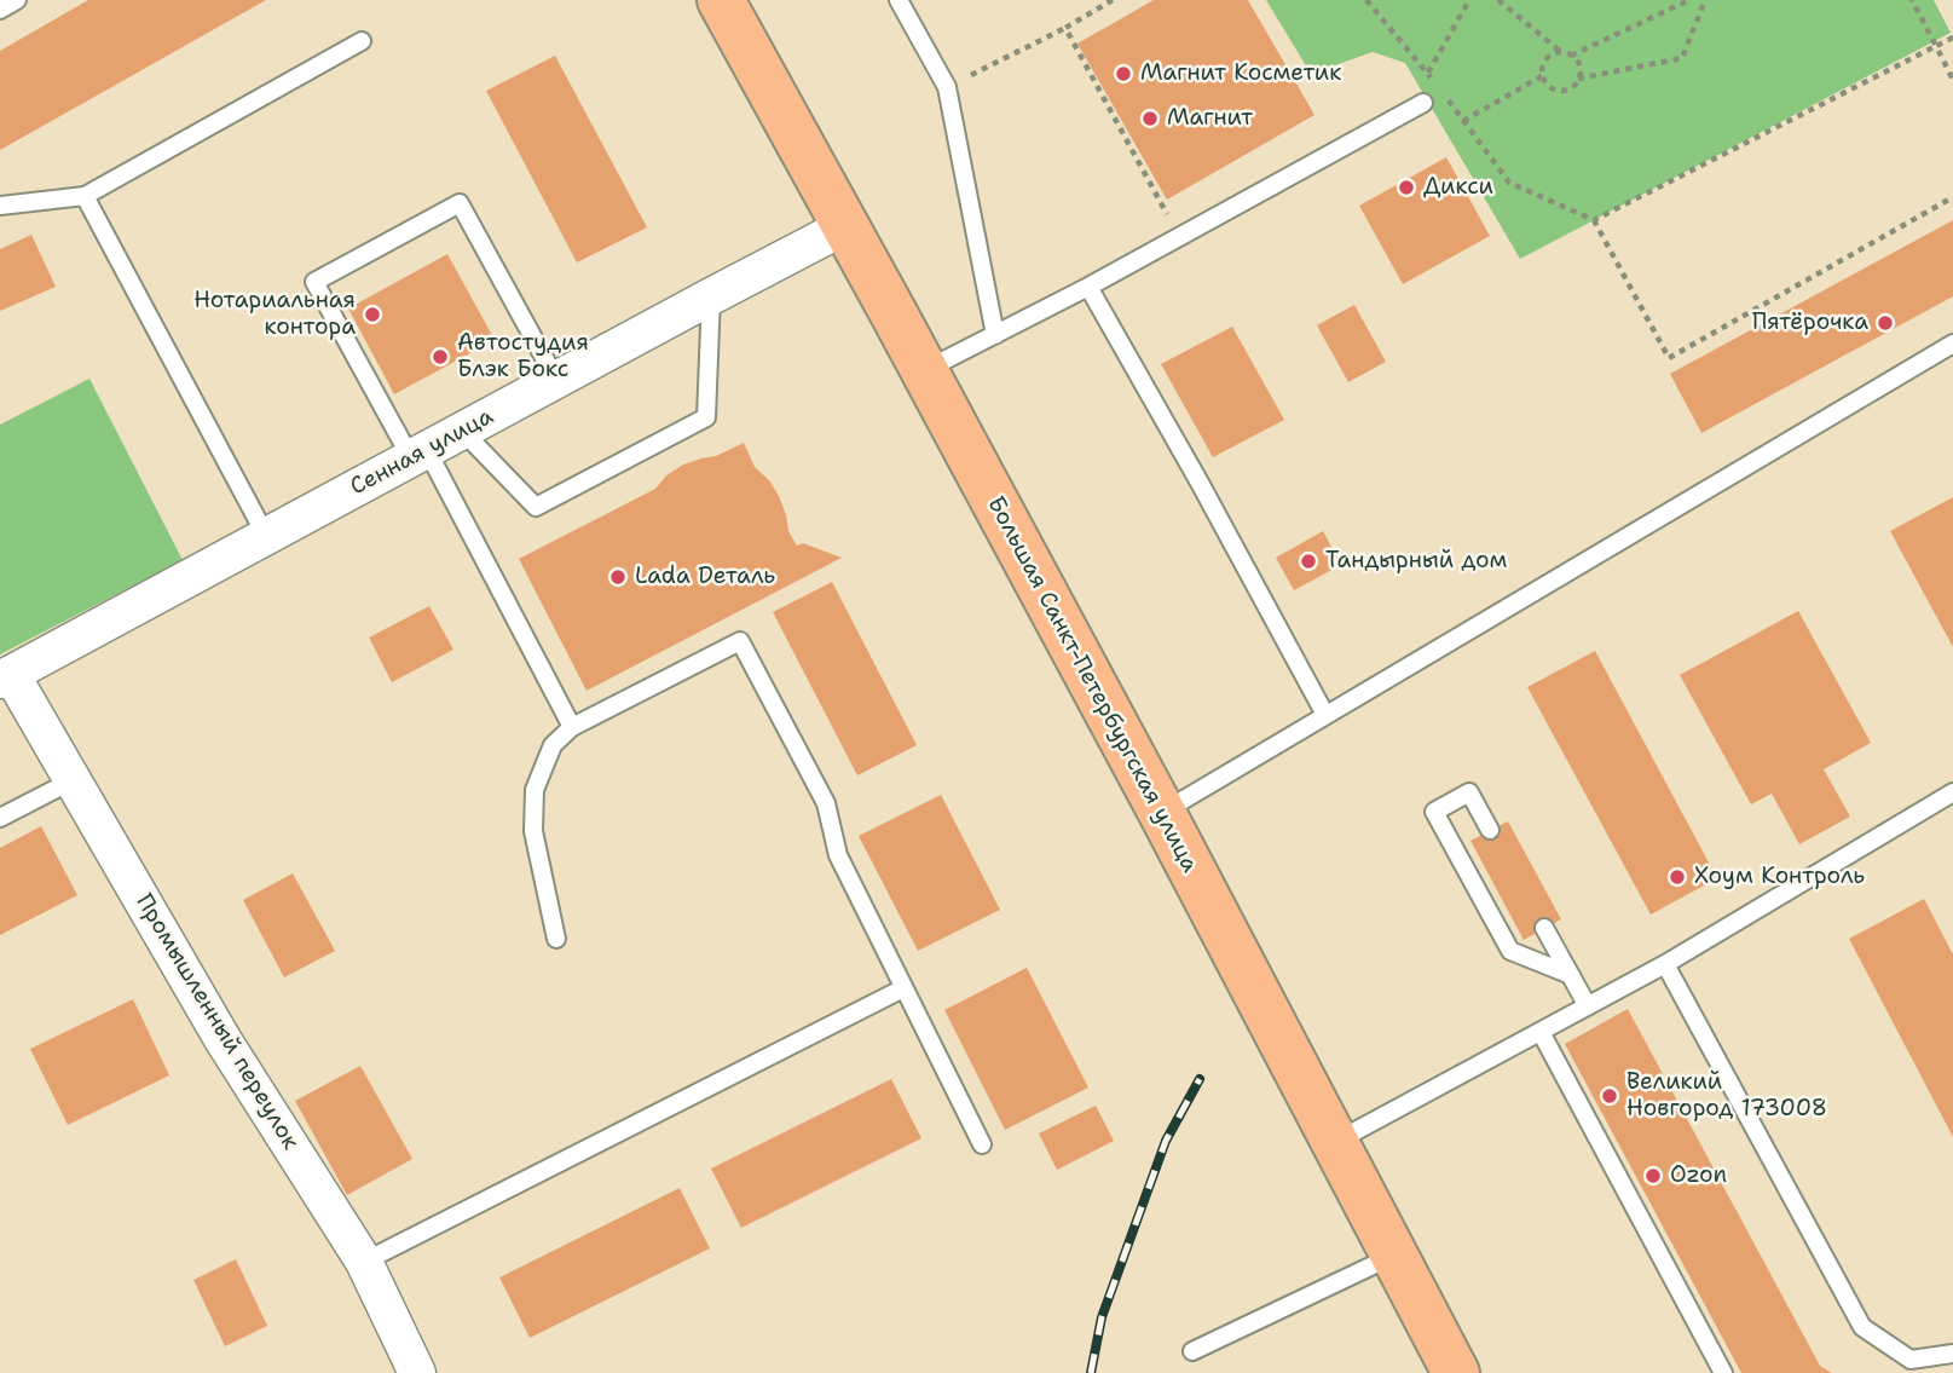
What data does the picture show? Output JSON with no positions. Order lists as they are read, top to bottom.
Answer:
{
  "streets": {
    "main road": ["Большая Санкт-Петербургская улица"],
    "street": ["Сенная улица", "Промышленный переулок"]
  },
  "crossings": [
    ["Сенная улица", "Большая Санкт-Петербургская улица"],
    ["Сенная улица", "Промышленный переулок"]
  ],
  "places": [
    "Магнит Косметик",
    "Магнит",
    "Дикси",
    "Нотариальная контора",
    "Пятёрочка",
    "Автостудия Блэк Бокс",
    "Тандырный дом",
    "Lada Dеталь",
    "Хоум Контроль",
    "Великий Новгород 173008",
    "Ozon"
  ]
}
